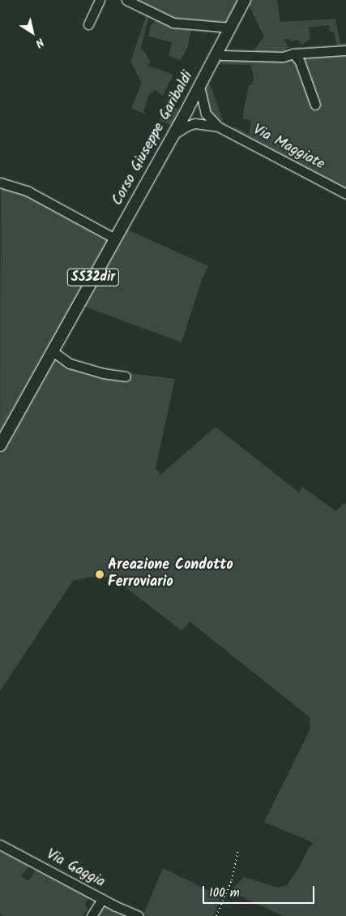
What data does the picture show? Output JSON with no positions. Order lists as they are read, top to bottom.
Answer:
{
  "streets": {
    "main road": ["Corso Giuseppe Garibaldi", "SS32dir"],
    "street": ["Via Maggiate", "Via Gaggia"]
  },
  "crossings": [
    ["Corso Giuseppe Garibaldi", "Via Maggiate"]
  ],
  "places": ["Areazione Condotto Ferroviario"],
  "scale_bar": "100 m",
  "north": "bottom right"
}
